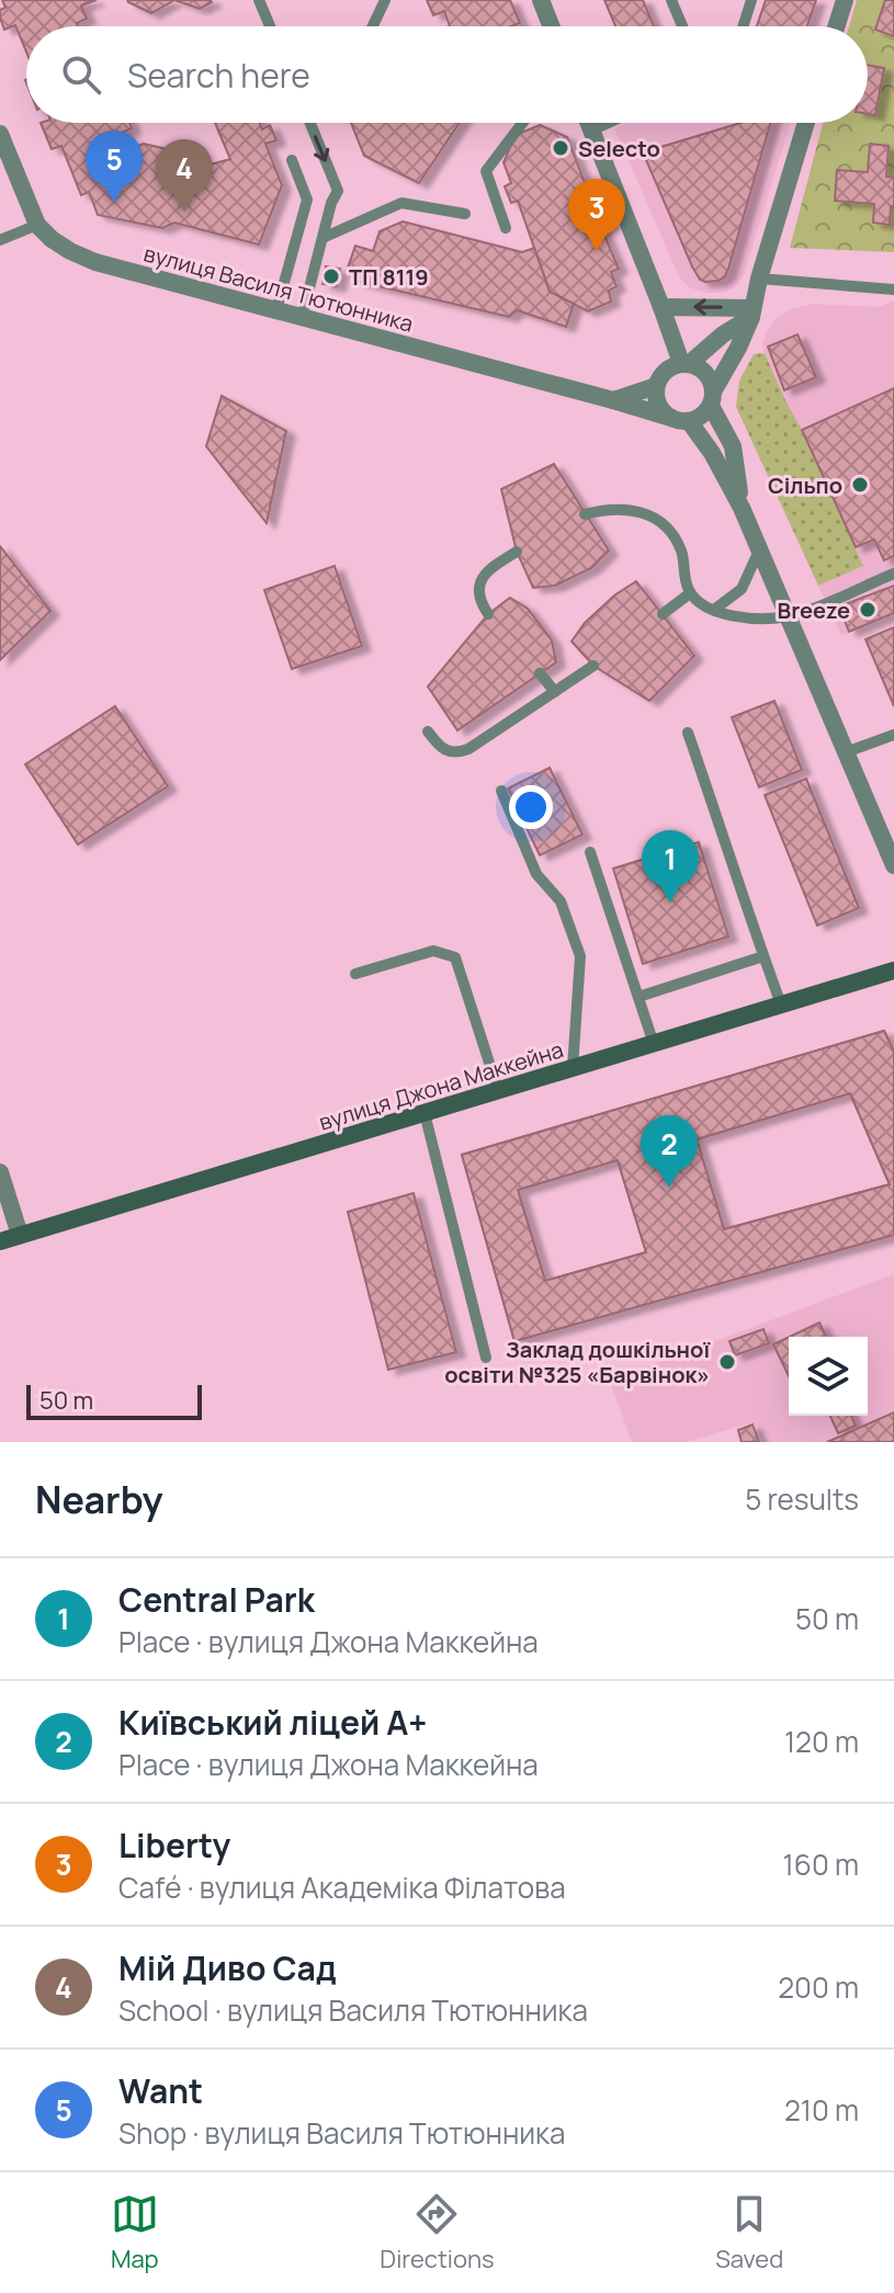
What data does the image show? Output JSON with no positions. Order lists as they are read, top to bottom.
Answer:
{
  "streets": {
    "street": ["вулиця Василя Тютюнника", "вулиця Джона Маккейна"]
  },
  "places": [
    "Selecto",
    "ТП 8119",
    "Сільпо",
    "Breeze",
    "Заклад дошкільної освіти №325 «Барвінок»"
  ],
  "scale_bar": "50 m",
  "page": {
    "search": "Search here",
    "pins": [
      "5",
      "4",
      "3",
      "1",
      "2"
    ],
    "scale": "50 m",
    "heading": ["Nearby", "5 results"],
    "list": [
      {
        "mark": "1",
        "name": "Central Park",
        "note": "Place · вулиця Джона Маккейна",
        "value": "50 m"
      },
      {
        "mark": "2",
        "name": "Київський ліцей А+",
        "note": "Place · вулиця Джона Маккейна",
        "value": "120 m"
      },
      {
        "mark": "3",
        "name": "Liberty",
        "note": "Café · вулиця Академіка Філатова",
        "value": "160 m"
      },
      {
        "mark": "4",
        "name": "Мiй Диво Сад",
        "note": "School · вулиця Василя Тютюнника",
        "value": "200 m"
      },
      {
        "mark": "5",
        "name": "Want",
        "note": "Shop · вулиця Василя Тютюнника",
        "value": "210 m"
      }
    ],
    "nav": ["Map", "Directions", "Saved"]
  }
}
